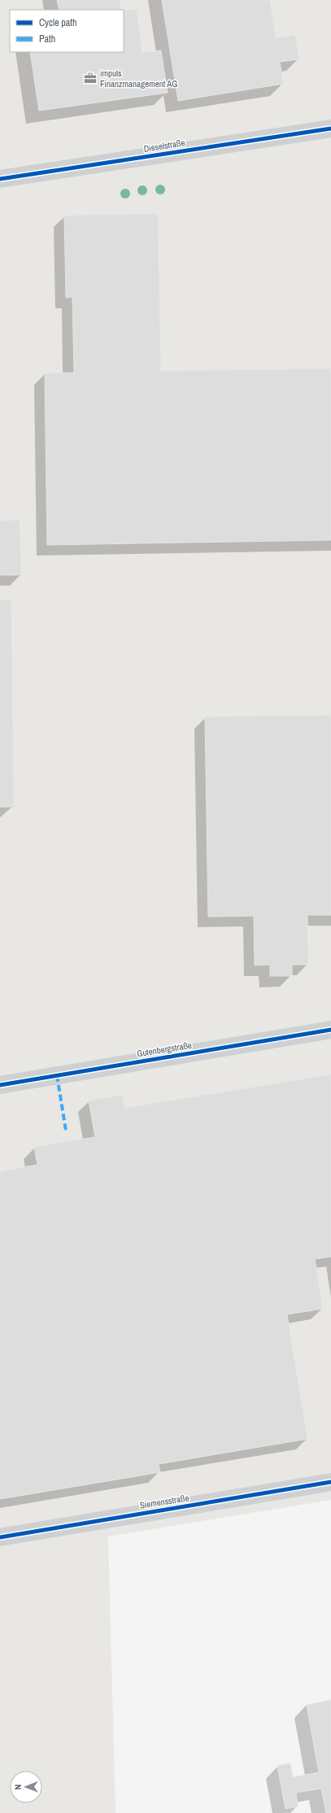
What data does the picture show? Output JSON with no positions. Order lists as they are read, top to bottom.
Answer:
{
  "streets": {
    "street": ["Dieselstraße", "Gutenbergstraße", "Siemensstraße"]
  },
  "places": {
    "office": ["impuls Finanzmanagement AG"]
  },
  "legend": ["Cycle path", "Path"],
  "north": "left"
}
